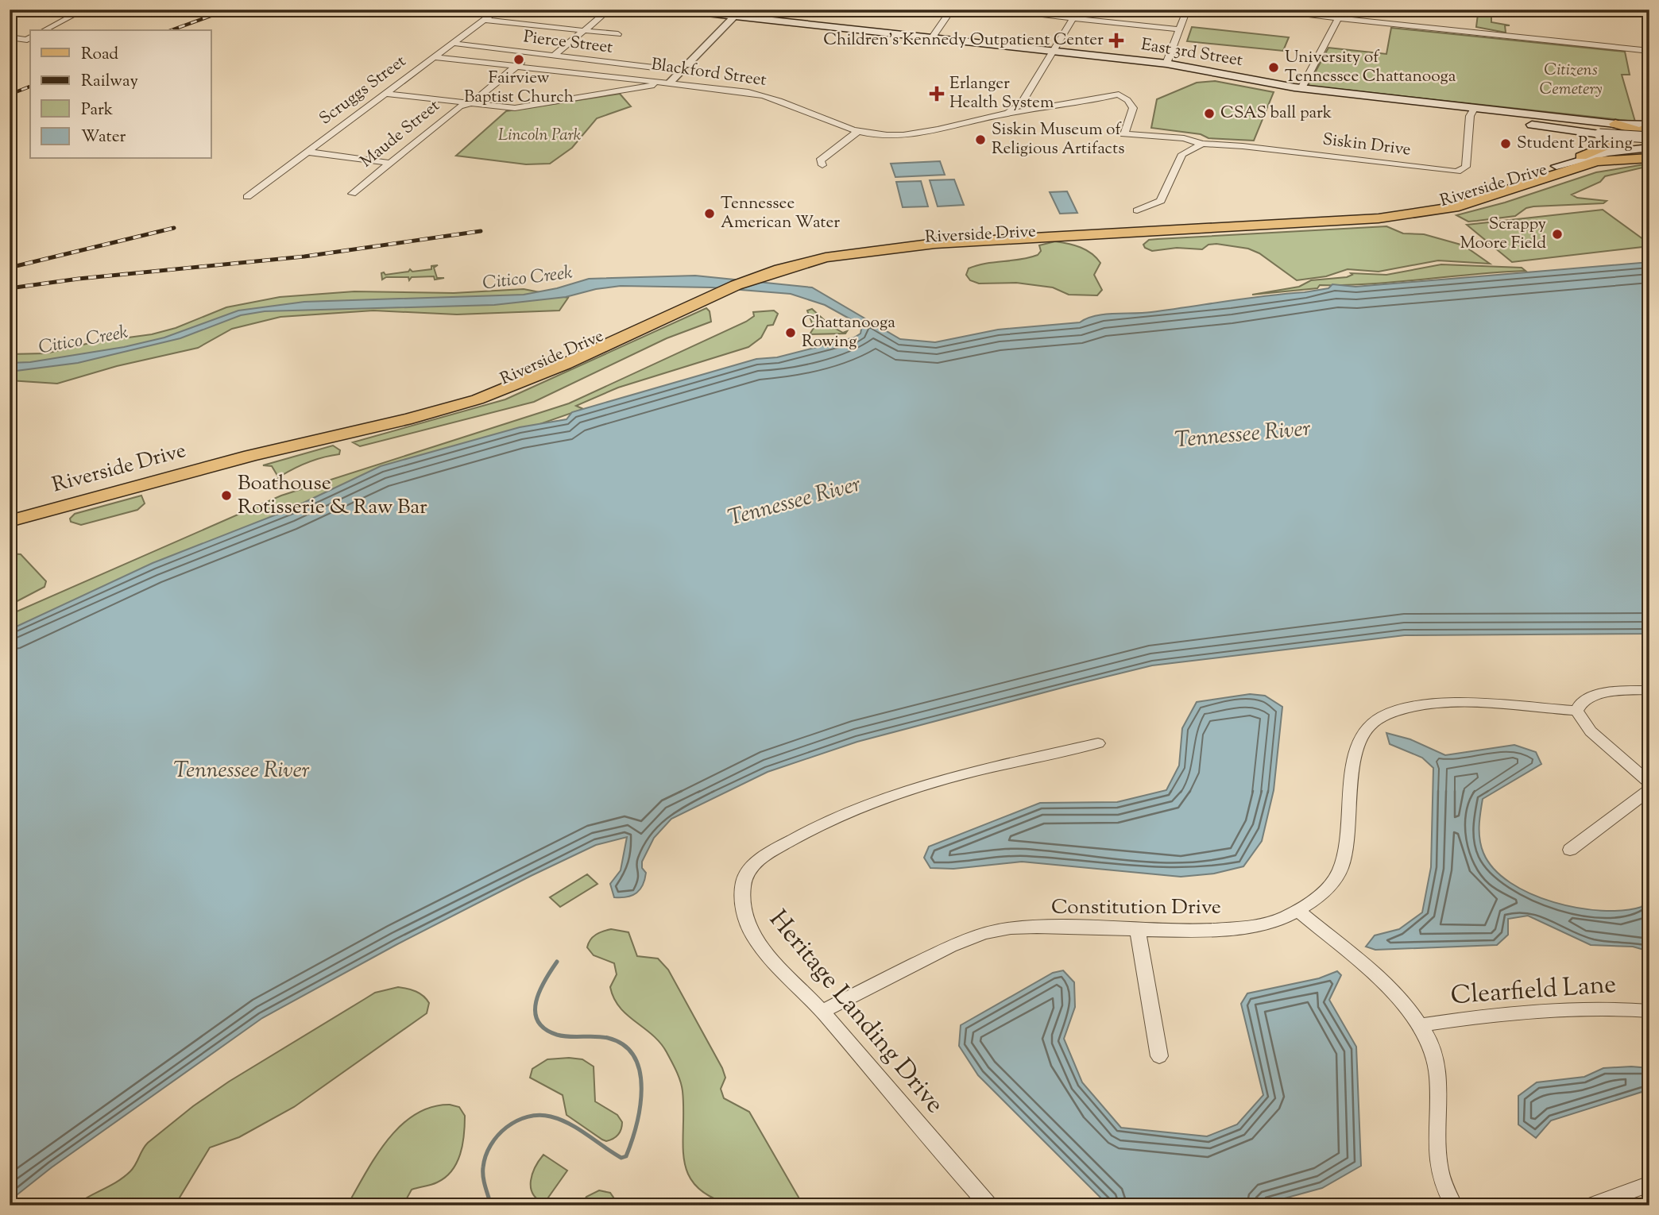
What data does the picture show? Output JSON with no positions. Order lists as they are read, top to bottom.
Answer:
{
  "streets": {
    "main road": ["East 3rd Street", "Riverside Drive"],
    "street": [
      "Pierce Street",
      "Blackford Street",
      "Scruggs Street",
      "Maude Street",
      "Siskin Drive",
      "Constitution Drive",
      "Clearfield Lane",
      "Heritage Landing Drive"
    ]
  },
  "crossings": [
    ["Pierce Street", "Scruggs Street"],
    ["Pierce Street", "Maude Street"],
    ["East 3rd Street", "Siskin Drive"],
    ["Blackford Street", "Scruggs Street"],
    ["Blackford Street", "Maude Street"],
    ["Blackford Street", "Siskin Drive"],
    ["Constitution Drive", "Heritage Landing Drive"]
  ],
  "water": ["Citico Creek", "Tennessee River"],
  "parks": ["Citizens Cemetery", "Lincoln Park"],
  "places": {
    "health": ["Children's Kennedy Outpatient Center", "Erlanger Health System"],
    "other": [
      "Fairview Baptist Church",
      "University of Tennessee Chattanooga",
      "CSAS ball park",
      "Siskin Museum of Religious Artifacts",
      "Student Parking",
      "Tennessee American Water",
      "Scrappy Moore Field",
      "Chattanooga Rowing",
      "Boathouse Rotisserie & Raw Bar"
    ]
  },
  "legend": [
    "Road",
    "Railway",
    "Park",
    "Water"
  ]
}
